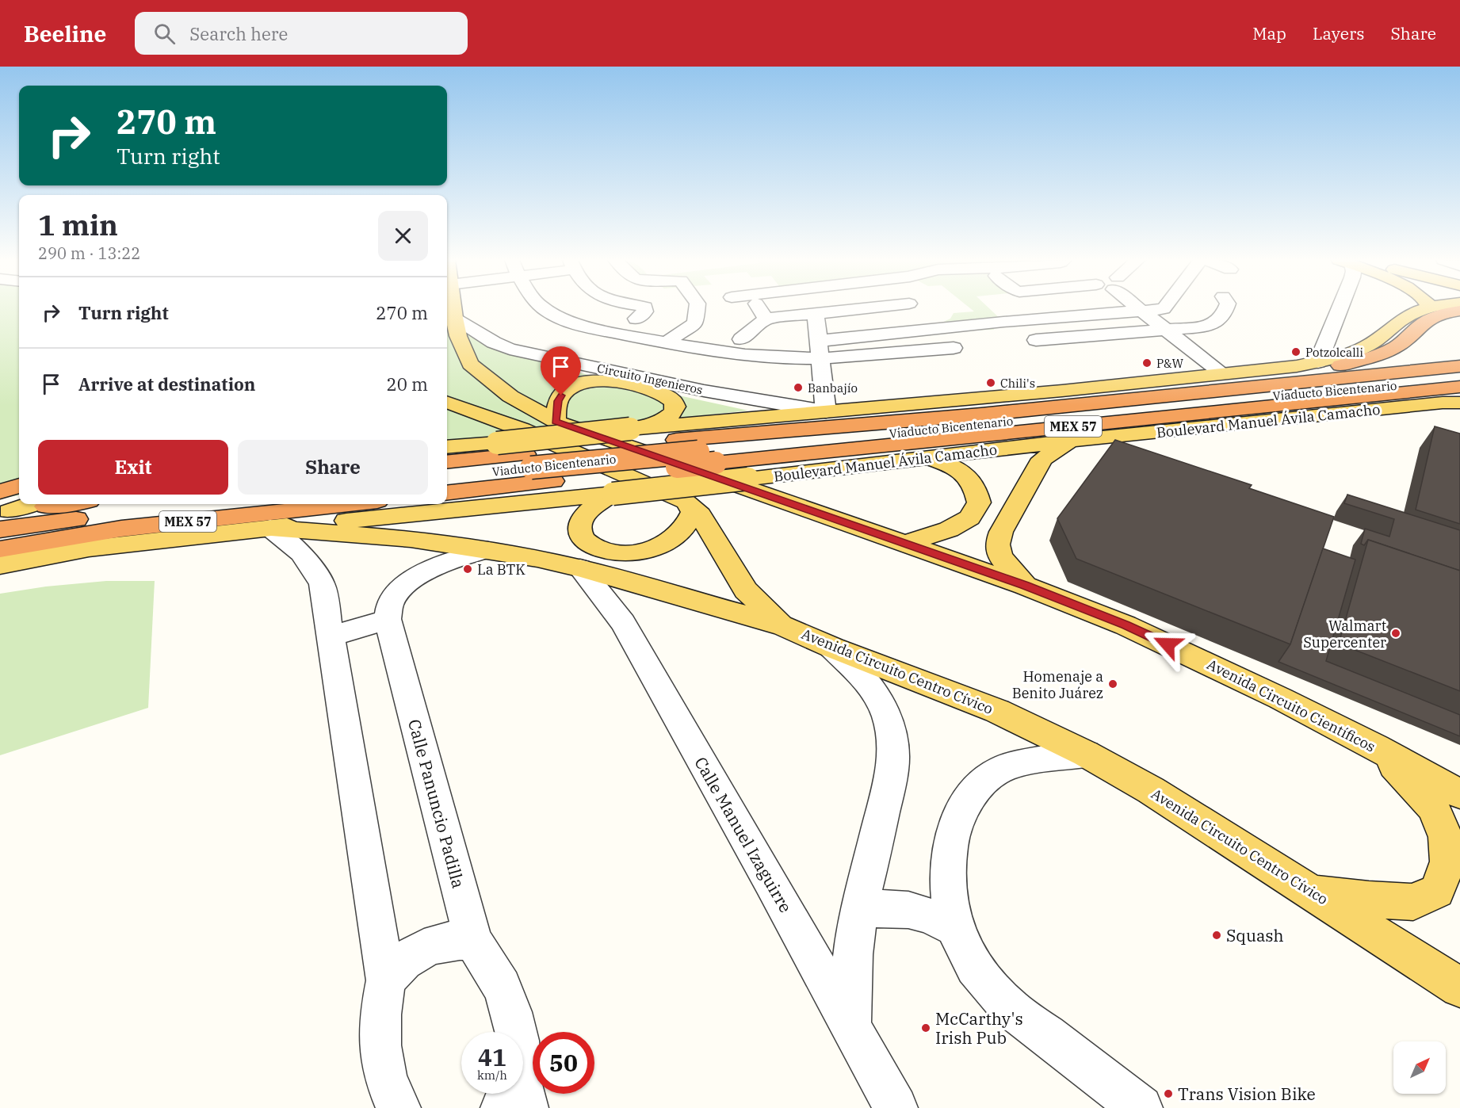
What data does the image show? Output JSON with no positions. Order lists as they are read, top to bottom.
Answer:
{
  "streets": {
    "highway": ["Viaducto Bicentenario", "Boulevard Manuel Ávila Camacho", "MEX 57"],
    "main road": ["Avenida Circuito Centro Cívico", "Avenida Circuito Científicos"],
    "street": ["Circuito Ingenieros", "Calle Panuncio Padilla", "Calle Manuel Izaguirre"]
  },
  "crossings": [
    ["Viaducto Bicentenario", "Boulevard Manuel Ávila Camacho"],
    ["Viaducto Bicentenario", "MEX 57"],
    ["Boulevard Manuel Ávila Camacho", "Avenida Circuito Centro Cívico"],
    ["Avenida Circuito Centro Cívico", "Calle Manuel Izaguirre"]
  ],
  "places": [
    "Potzolcalli",
    "P&W",
    "Chili's",
    "Banbajío",
    "La BTK",
    "Walmart Supercenter",
    "Homenaje a Benito Juárez",
    "Squash",
    "McCarthy's Irish Pub",
    "Trans Vision Bike"
  ],
  "north": "top right",
  "page": {
    "header": "Beeline",
    "search": "Search here",
    "nav": ["Map", "Layers", "Share"],
    "turn": ["270 m", "Turn right"],
    "heading": ["1 min", "290 m · 13:22"],
    "list": [
      {
        "name": "Turn right",
        "value": "270 m"
      },
      {
        "name": "Arrive at destination",
        "value": "20 m"
      }
    ],
    "buttons": ["Exit", "Share"],
    "speed": "41 km/h",
    "limit": "50"
  }
}
